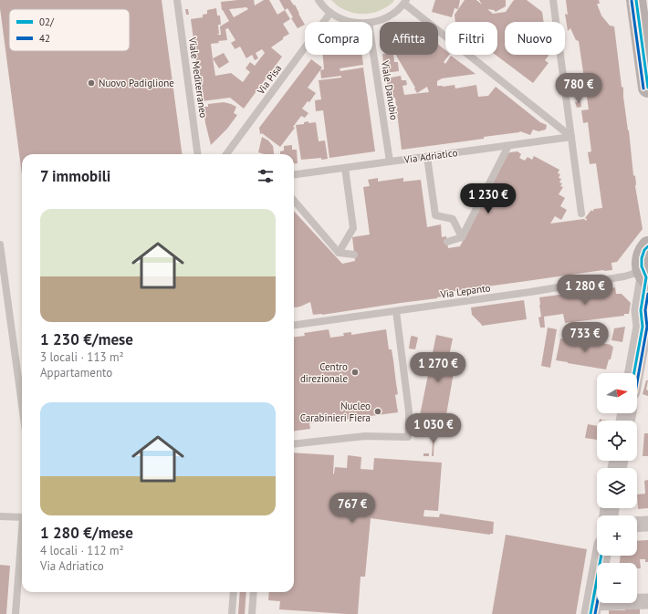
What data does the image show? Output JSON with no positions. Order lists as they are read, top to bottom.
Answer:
{
  "streets": {
    "lane": [
      "Viale Mediterraneo",
      "Via Pisa",
      "Viale Danubio",
      "Via Adriatico",
      "Via Lepanto"
    ]
  },
  "crossings": [
    ["Viale Danubio", "Via Adriatico"]
  ],
  "places": ["Nuovo Padiglione", "Centro direzionale", "Nucleo Carabinieri Fiera"],
  "lines": ["transit line 02/", "transit line 42"],
  "legend": ["02/", "42"],
  "north": "right",
  "page": {
    "chip": [
      "Compra",
      "Affitta",
      "Filtri",
      "Nuovo"
    ],
    "price": [
      "780 €",
      "1 230 €",
      "1 280 €",
      "733 €",
      "1 270 €",
      "1 030 €",
      "767 €"
    ],
    "heading": "7 immobili",
    "list": [
      {
        "name": "1 230 €/mese",
        "note": "3 locali · 113 m² · Appartamento"
      },
      {
        "name": "1 280 €/mese",
        "note": "4 locali · 112 m² · Via Adriatico"
      }
    ],
    "map_buttons": ["+", "−"]
  }
}
